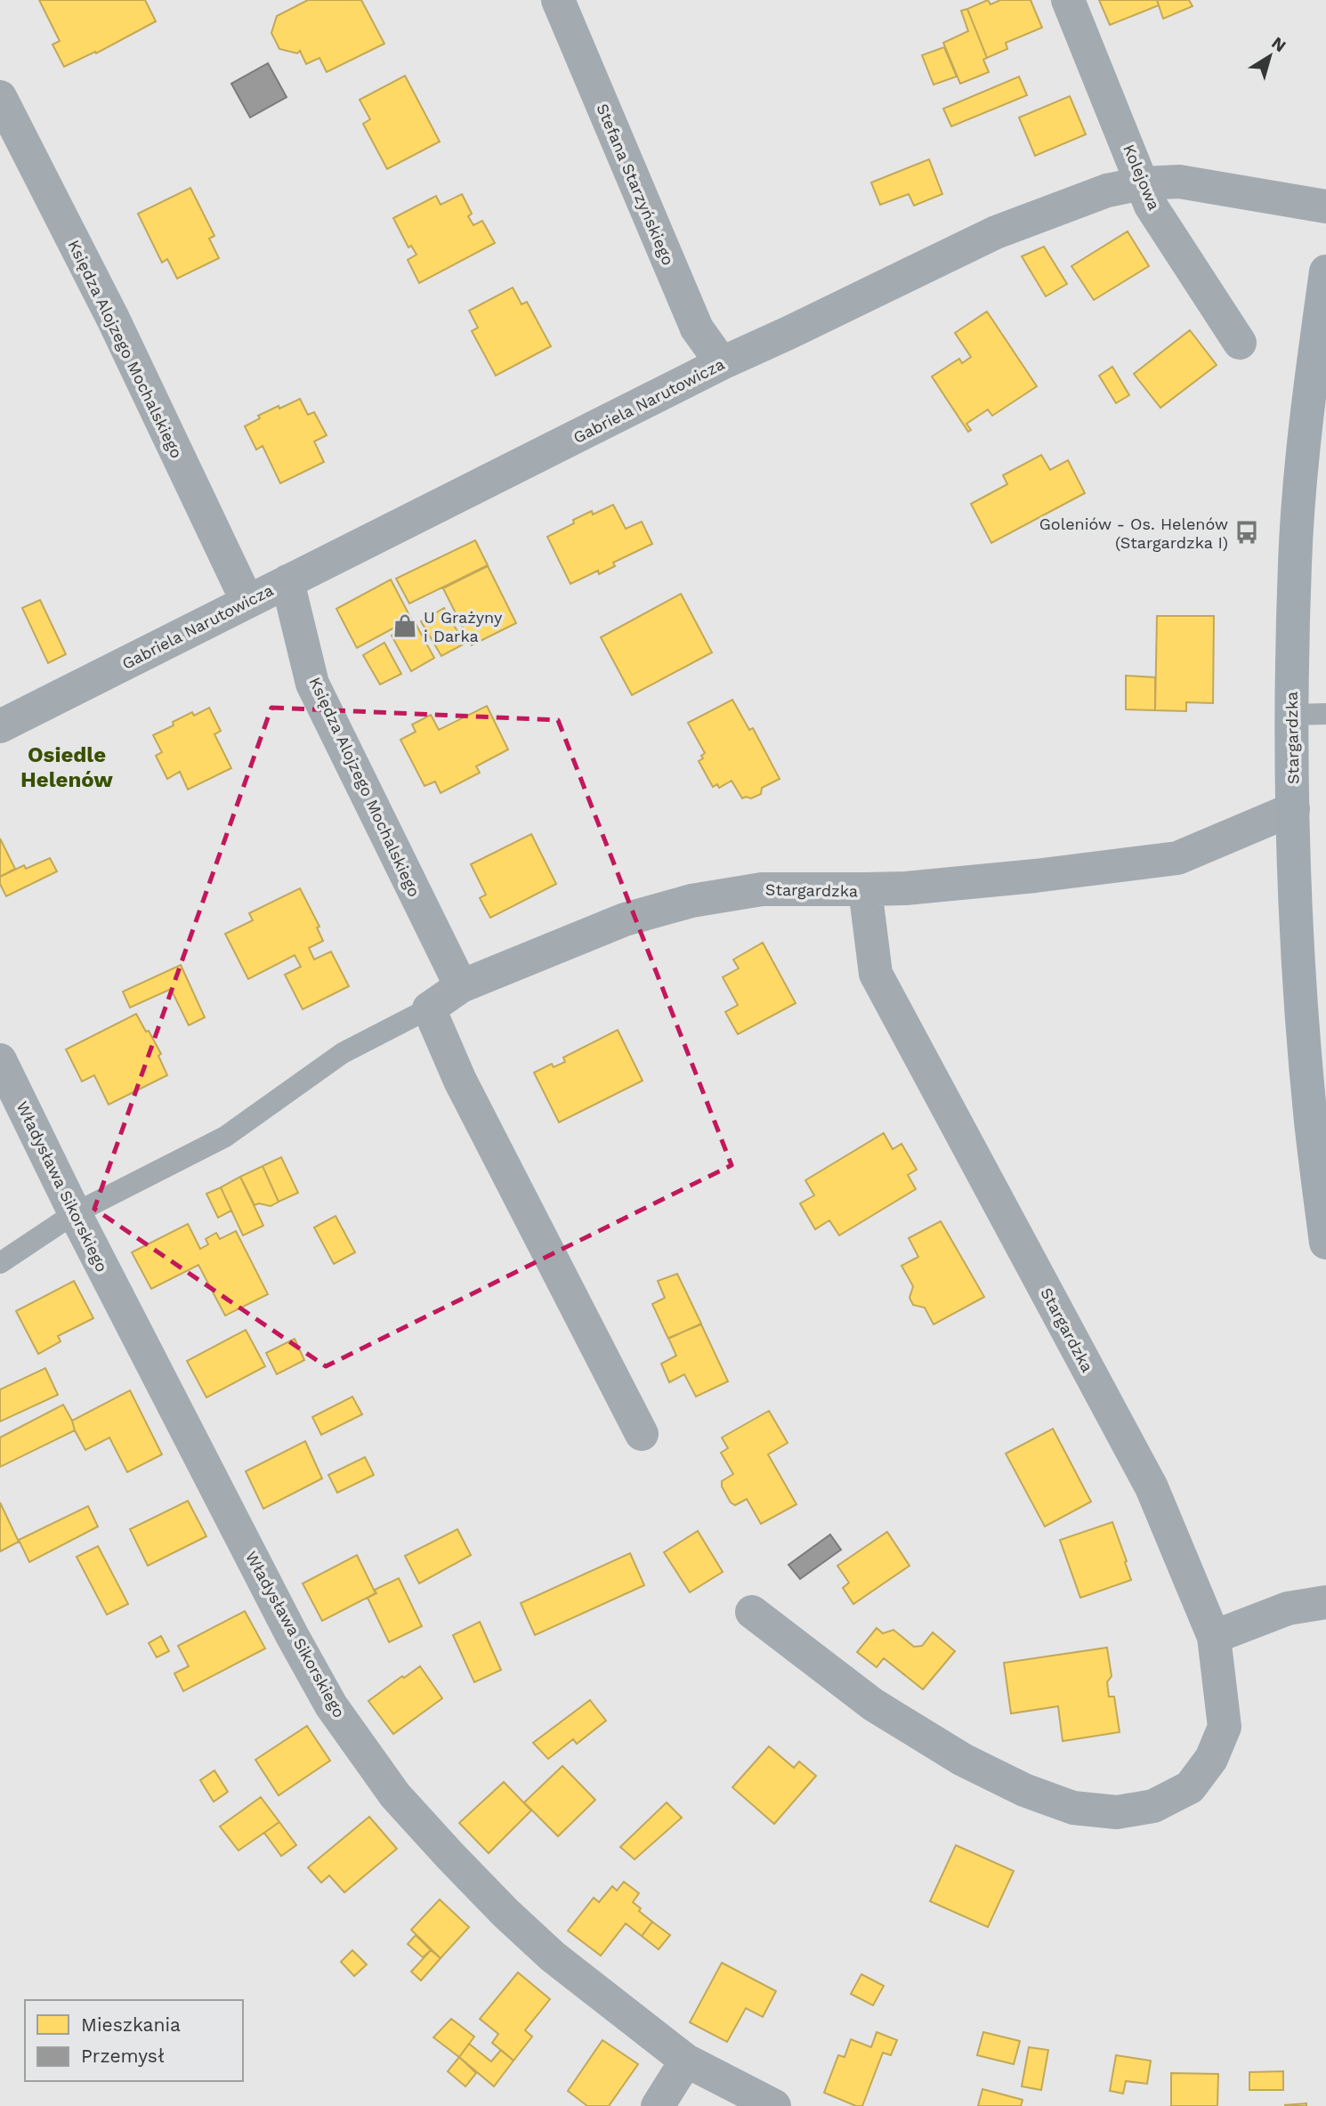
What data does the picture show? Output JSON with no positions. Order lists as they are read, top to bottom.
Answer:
{
  "streets": {
    "street": [
      "Kolejowa",
      "Stefana Starzyńskiego",
      "Księdza Alojzego Mochalskiego",
      "Gabriela Narutowicza",
      "Stargardzka",
      "Władysława Sikorskiego"
    ]
  },
  "crossings": [
    ["Kolejowa", "Gabriela Narutowicza"],
    ["Stefana Starzyńskiego", "Gabriela Narutowicza"],
    ["Księdza Alojzego Mochalskiego", "Gabriela Narutowicza"],
    ["Księdza Alojzego Mochalskiego", "Stargardzka"]
  ],
  "districts": ["Osiedle Helenów"],
  "places": {
    "bus stop": ["Goleniów - Os. Helenów (Stargardzka I)"],
    "shop": ["U Grażyny i Darka"]
  },
  "legend": ["Mieszkania", "Przemysł"],
  "north": "top right"
}
